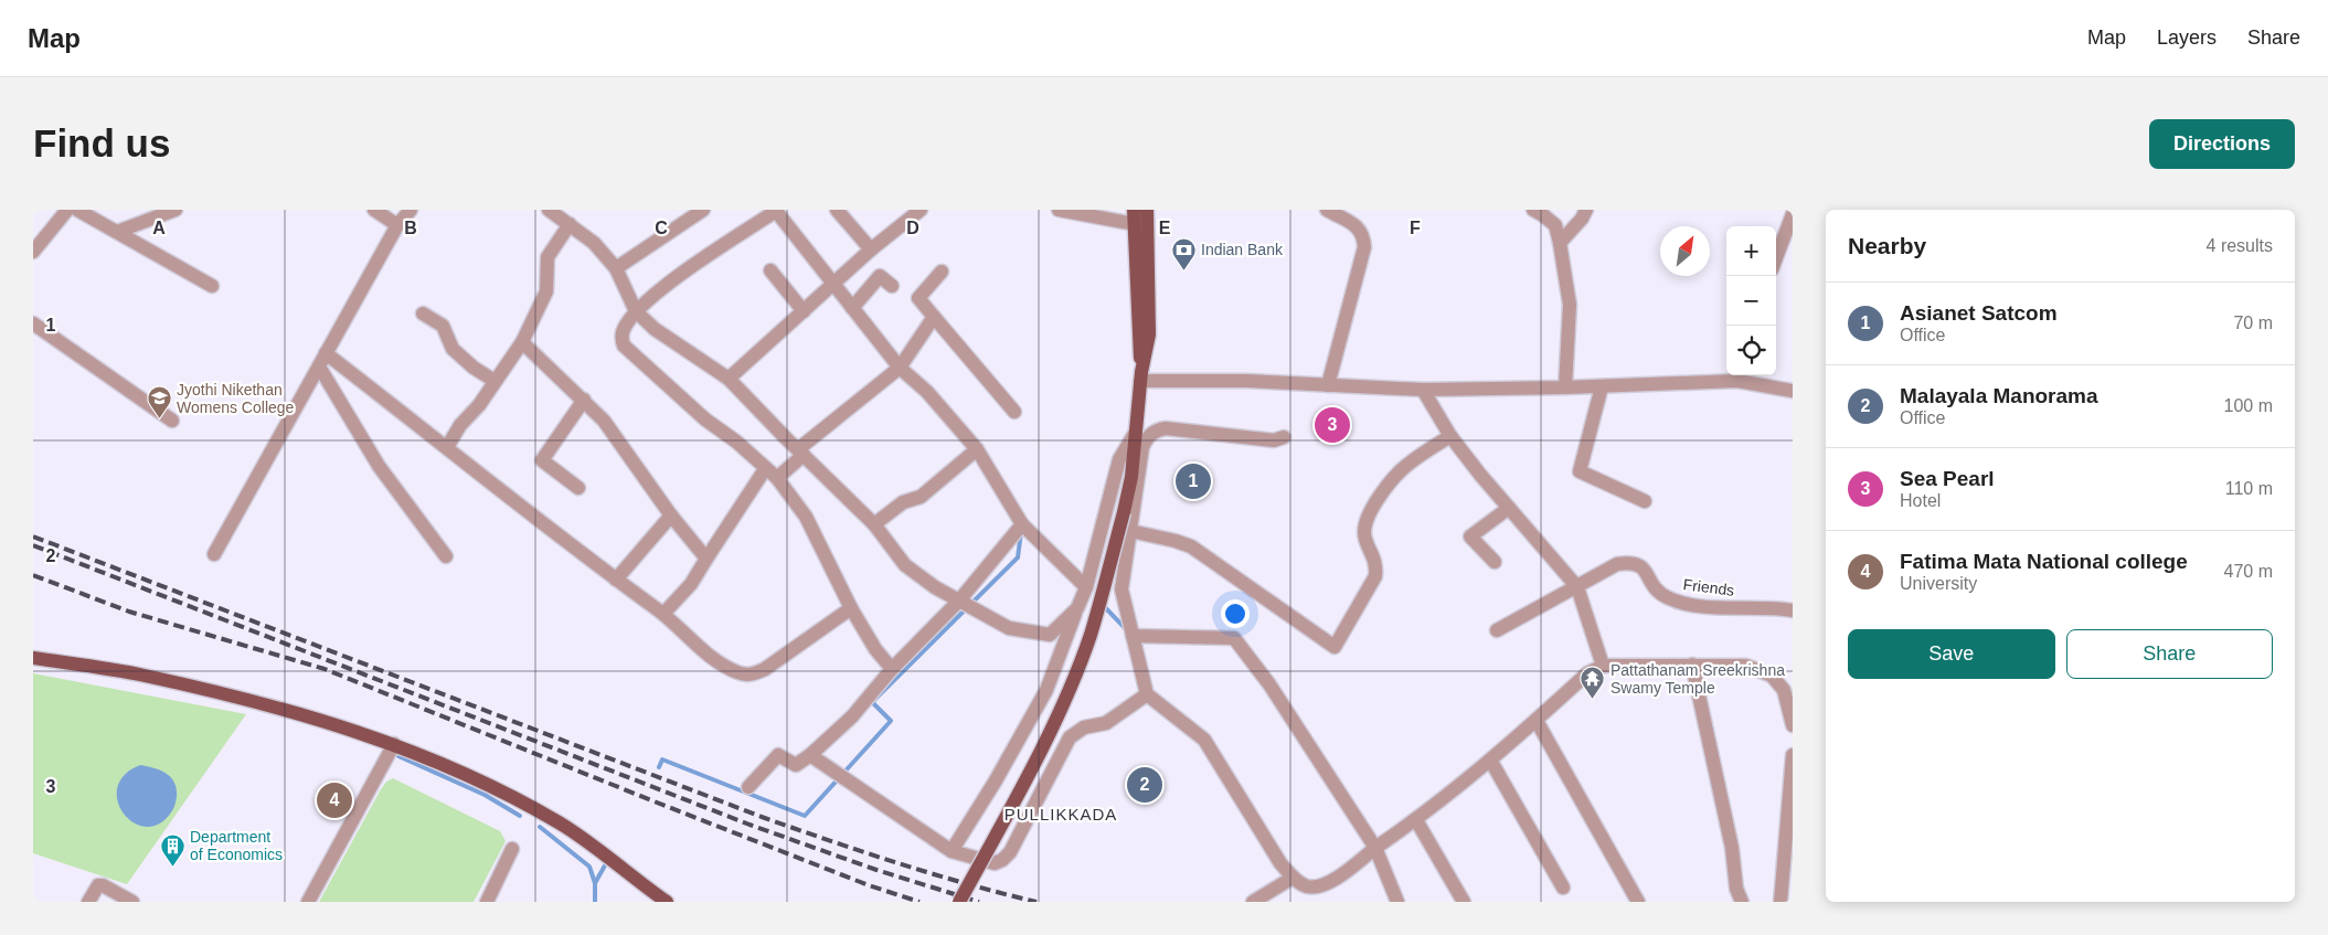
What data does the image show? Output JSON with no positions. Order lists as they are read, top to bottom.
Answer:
{
  "streets": {
    "street": ["Friends"]
  },
  "districts": ["PULLIKKADA"],
  "places": {
    "bank": ["Indian Bank"],
    "school or university": ["Jyothi Nikethan Womens College"],
    "temple": ["Pattathanam Sreekrishna Swamy Temple"],
    "building": ["Department of Economics"]
  },
  "north": "top right",
  "page": {
    "header": "Map",
    "nav": ["Map", "Layers", "Share"],
    "buttons": [
      "Directions",
      ["Save", "Share"]
    ],
    "title": "Find us",
    "heading": ["Nearby", "4 results"],
    "map_buttons": ["+", "−"],
    "list": [
      {
        "mark": "1",
        "name": "Asianet Satcom",
        "note": "Office",
        "value": "70 m"
      },
      {
        "mark": "2",
        "name": "Malayala Manorama",
        "note": "Office",
        "value": "100 m"
      },
      {
        "mark": "3",
        "name": "Sea Pearl",
        "note": "Hotel",
        "value": "110 m"
      },
      {
        "mark": "4",
        "name": "Fatima Mata National college",
        "note": "University",
        "value": "470 m"
      }
    ],
    "pins": [
      "3",
      "1",
      "2",
      "4"
    ]
  },
  "grid": {
    "columns": [
      "A",
      "B",
      "C",
      "D",
      "E",
      "F"
    ],
    "rows": ["1", "2", "3"]
  }
}
